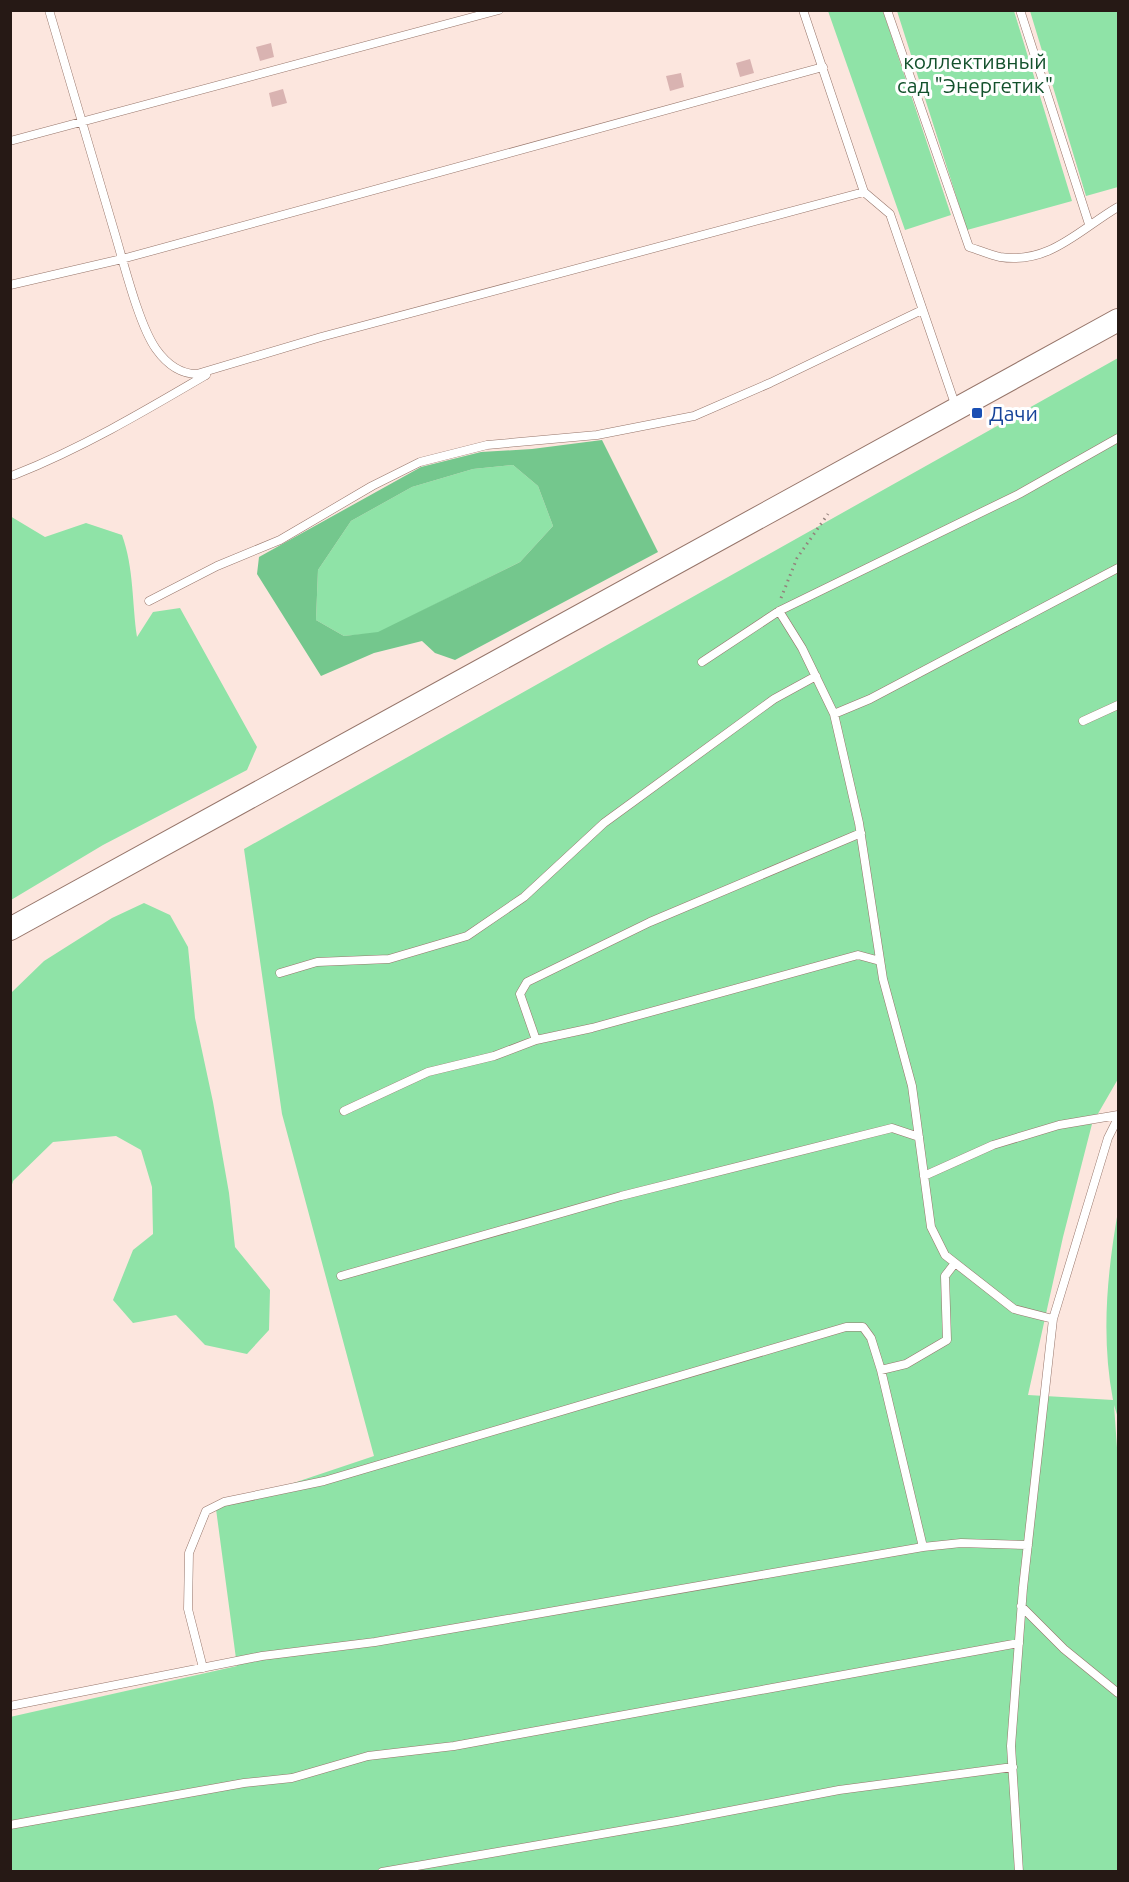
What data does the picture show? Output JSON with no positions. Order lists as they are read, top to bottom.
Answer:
{
  "parks": ["коллективный сад \"Энергетик\""],
  "places": {
    "transit": ["Дачи"]
  }
}
